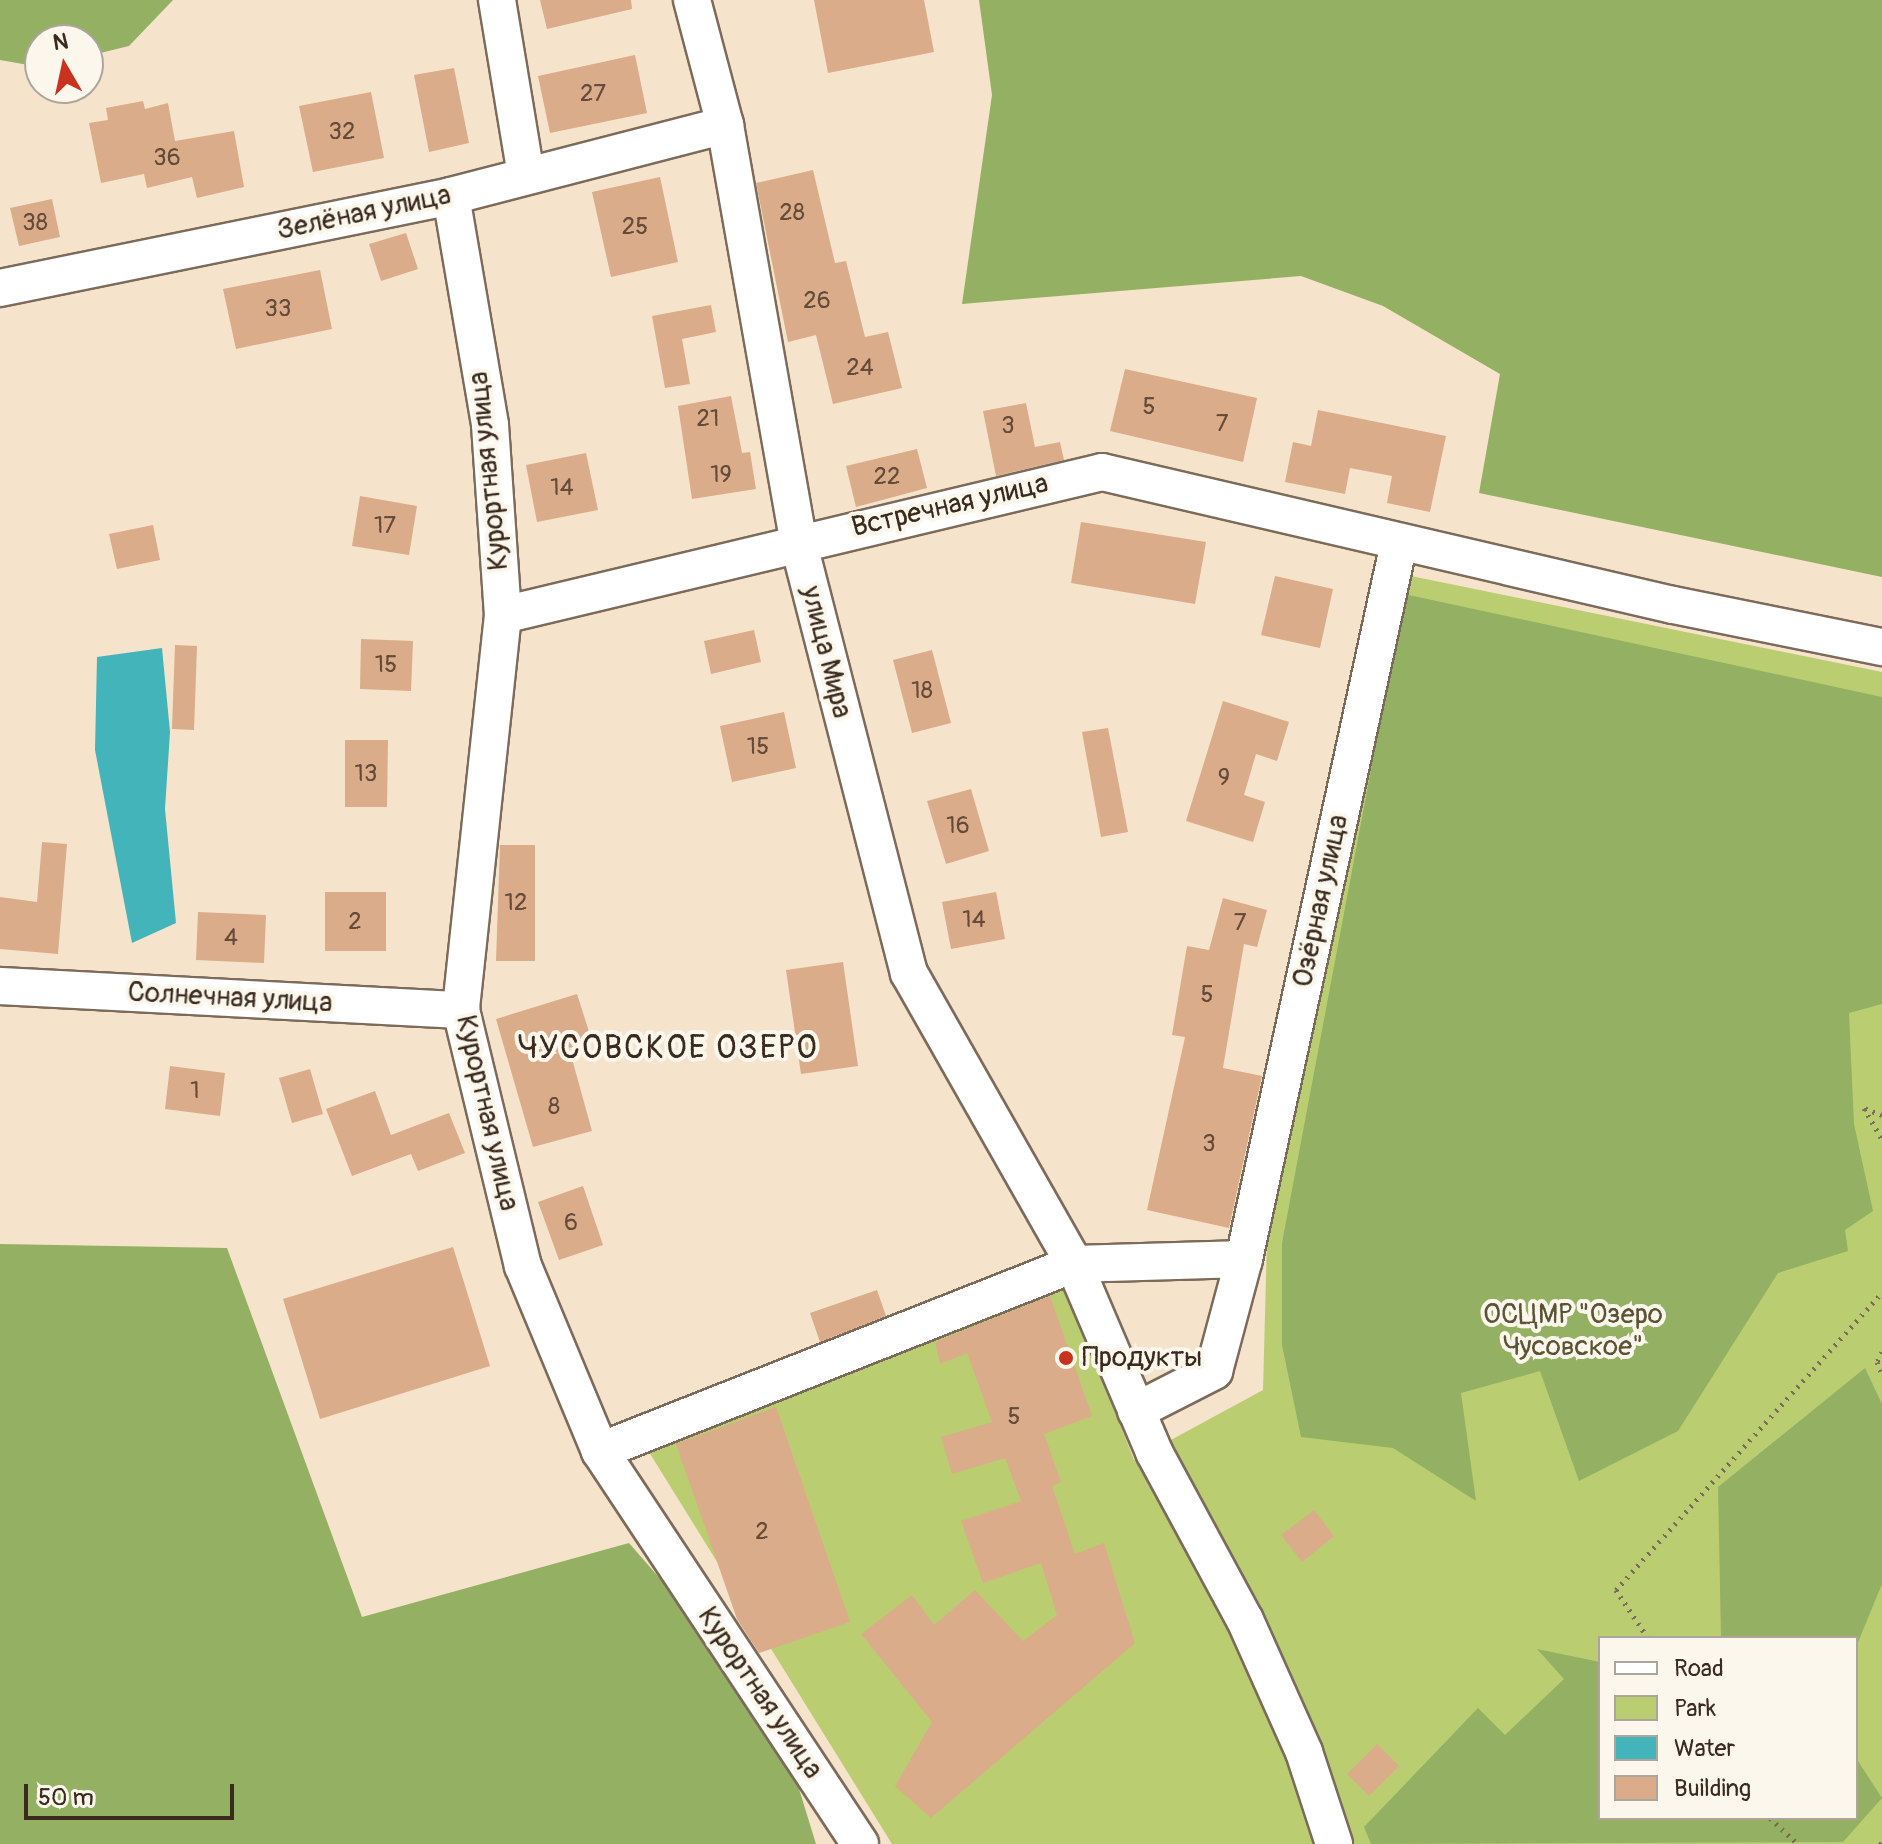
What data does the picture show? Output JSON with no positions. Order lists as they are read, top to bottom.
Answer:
{
  "streets": {
    "street": [
      "Зелёная улица",
      "Курортная улица",
      "Встречная улица",
      "улица Мира",
      "Озёрная улица",
      "Солнечная улица"
    ]
  },
  "crossings": [
    ["Зелёная улица", "Курортная улица"],
    ["Зелёная улица", "улица Мира"],
    ["Курортная улица", "Встречная улица"],
    ["Курортная улица", "Солнечная улица"],
    ["Встречная улица", "улица Мира"],
    ["Встречная улица", "Озёрная улица"],
    ["улица Мира", "Озёрная улица"]
  ],
  "districts": ["ЧУСОВСКОЕ ОЗЕРО"],
  "parks": ["ОСЦМР \"Озеро Чусовское\""],
  "places": ["Продукты"],
  "house_numbers": [
    "27",
    "32",
    "36",
    "28",
    "38",
    "25",
    "26",
    "33",
    "24",
    "5",
    "21",
    "7",
    "3",
    "19",
    "22",
    "14",
    "17",
    "15",
    "18",
    "15",
    "13",
    "9",
    "16",
    "12",
    "14",
    "2",
    "7",
    "4",
    "5",
    "1",
    "8",
    "3",
    "6",
    "5",
    "2"
  ],
  "legend": [
    "Road",
    "Park",
    "Water",
    "Building"
  ],
  "scale_bar": "50 m",
  "north": "top"
}
